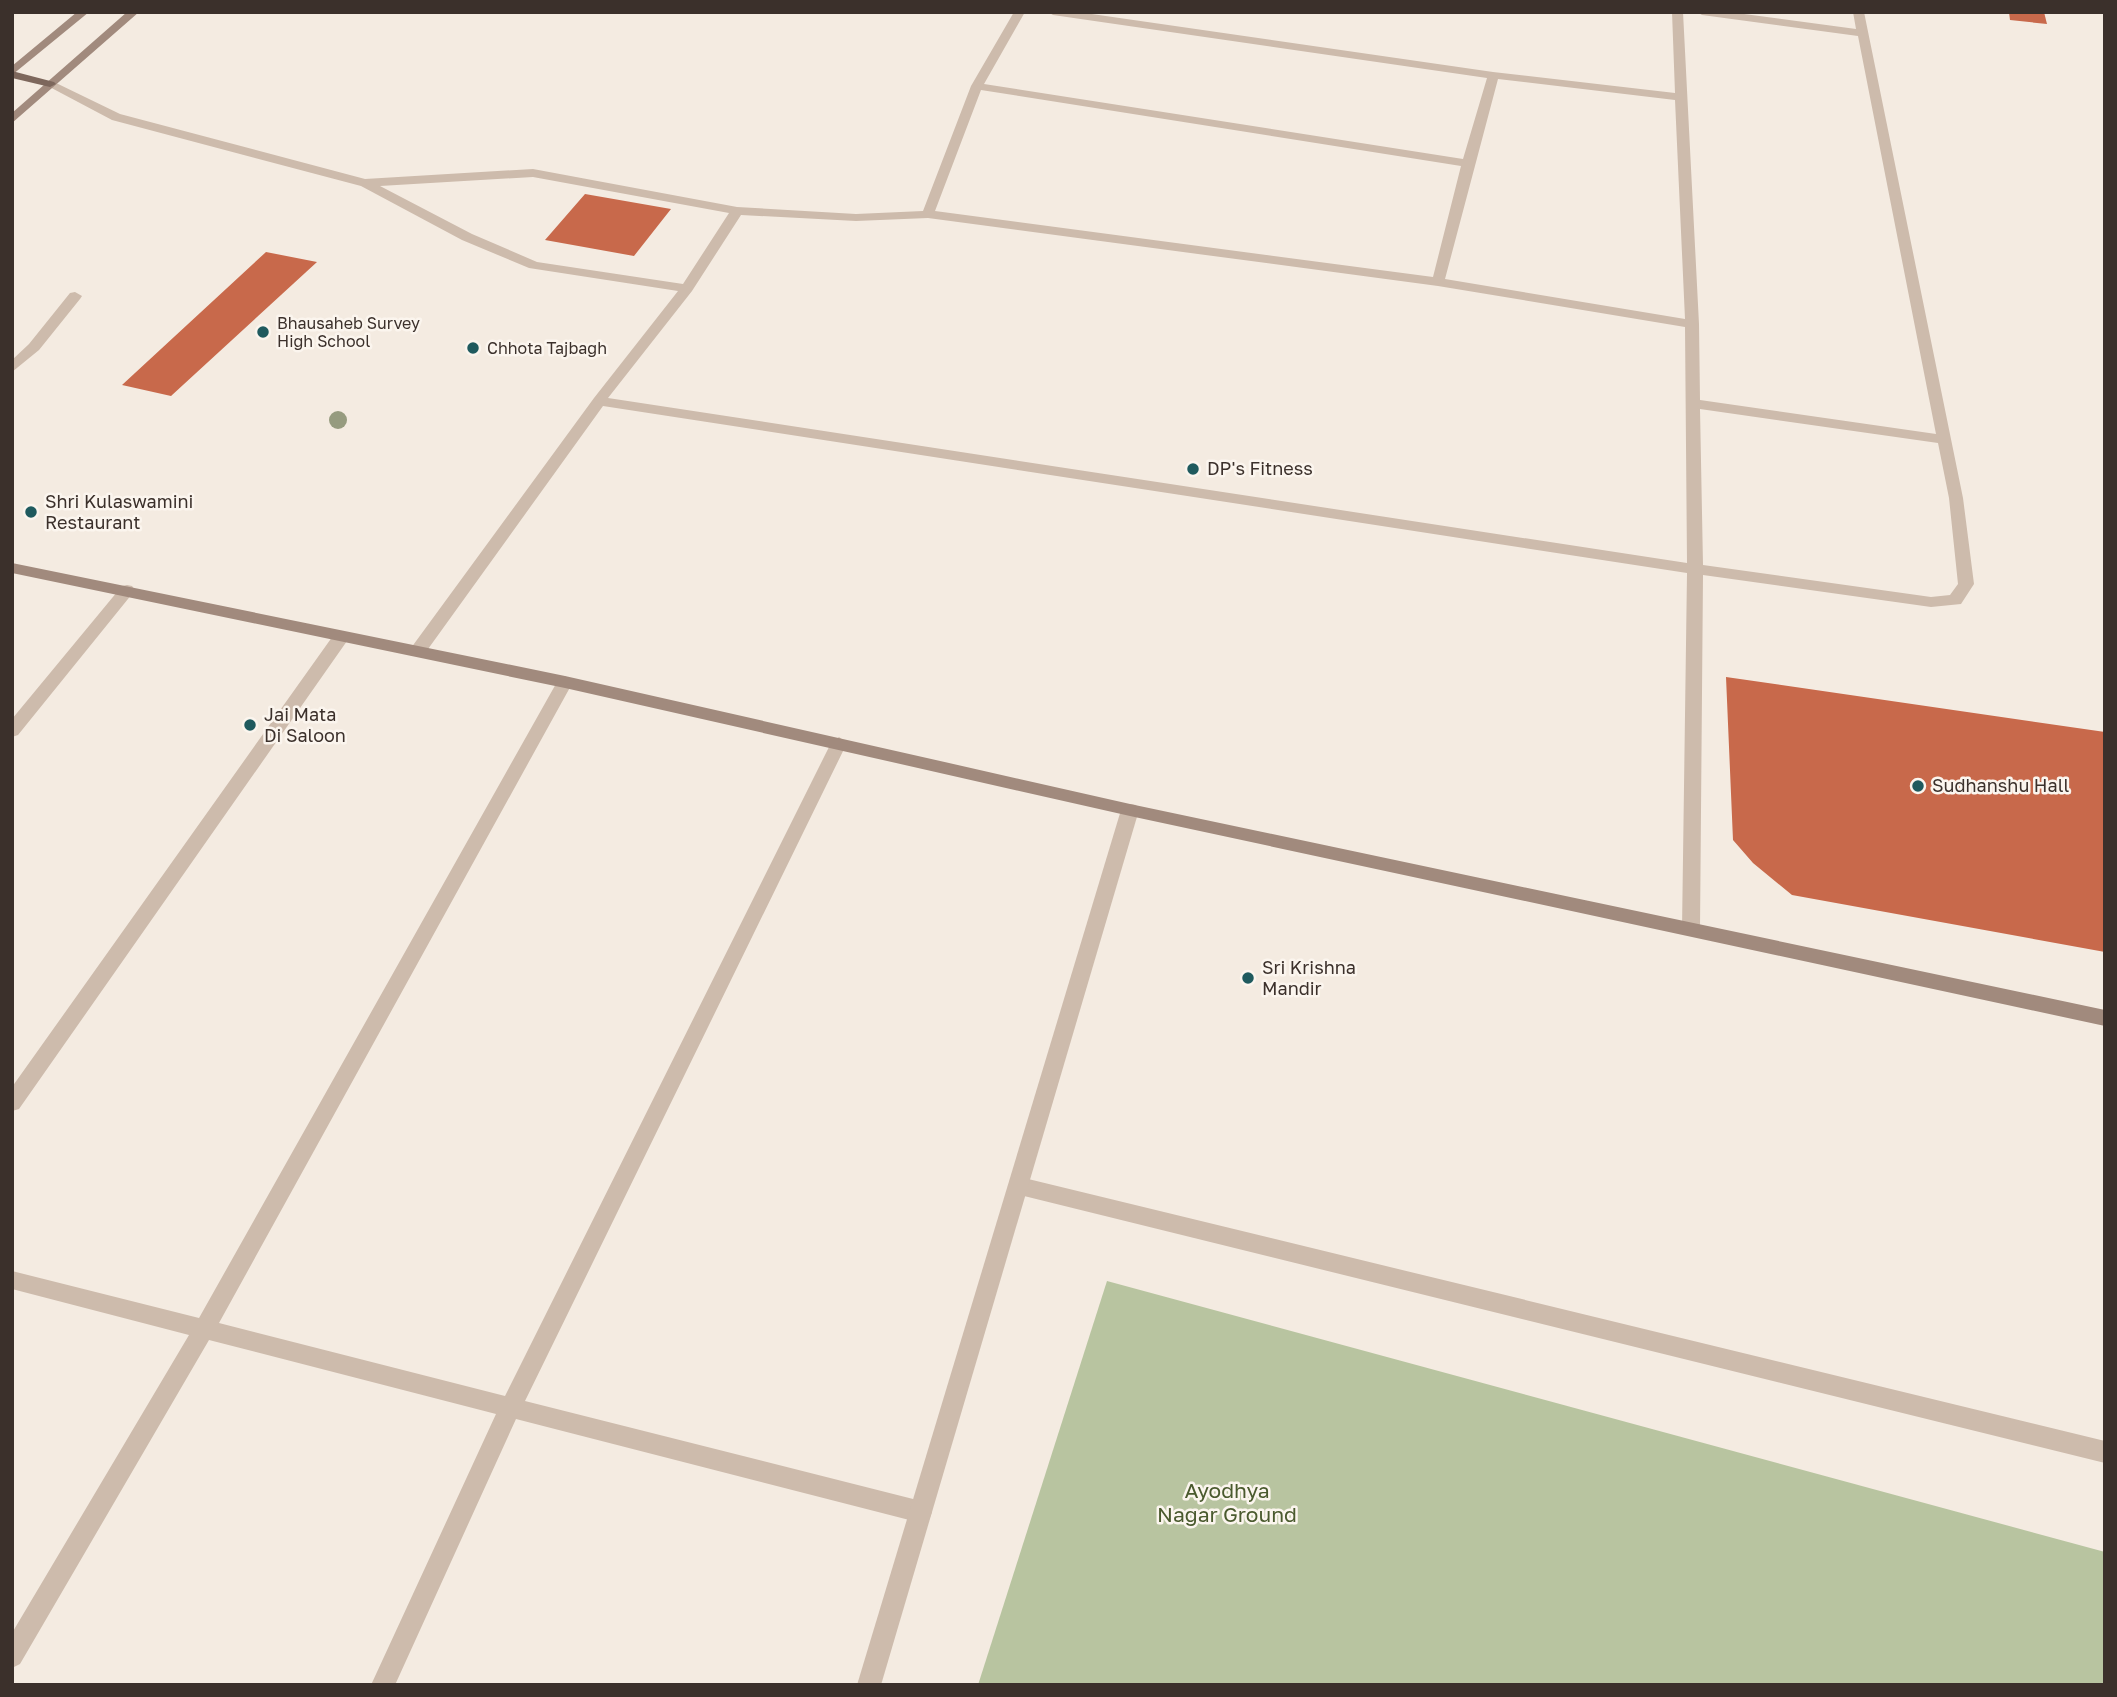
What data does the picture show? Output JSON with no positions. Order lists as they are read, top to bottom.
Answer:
{
  "parks": ["Ayodhya Nagar Ground"],
  "places": [
    "Bhausaheb Survey High School",
    "Chhota Tajbagh",
    "DP's Fitness",
    "Shri Kulaswamini Restaurant",
    "Jai Mata Di Saloon",
    "Sudhanshu Hall",
    "Sri Krishna Mandir"
  ]
}
